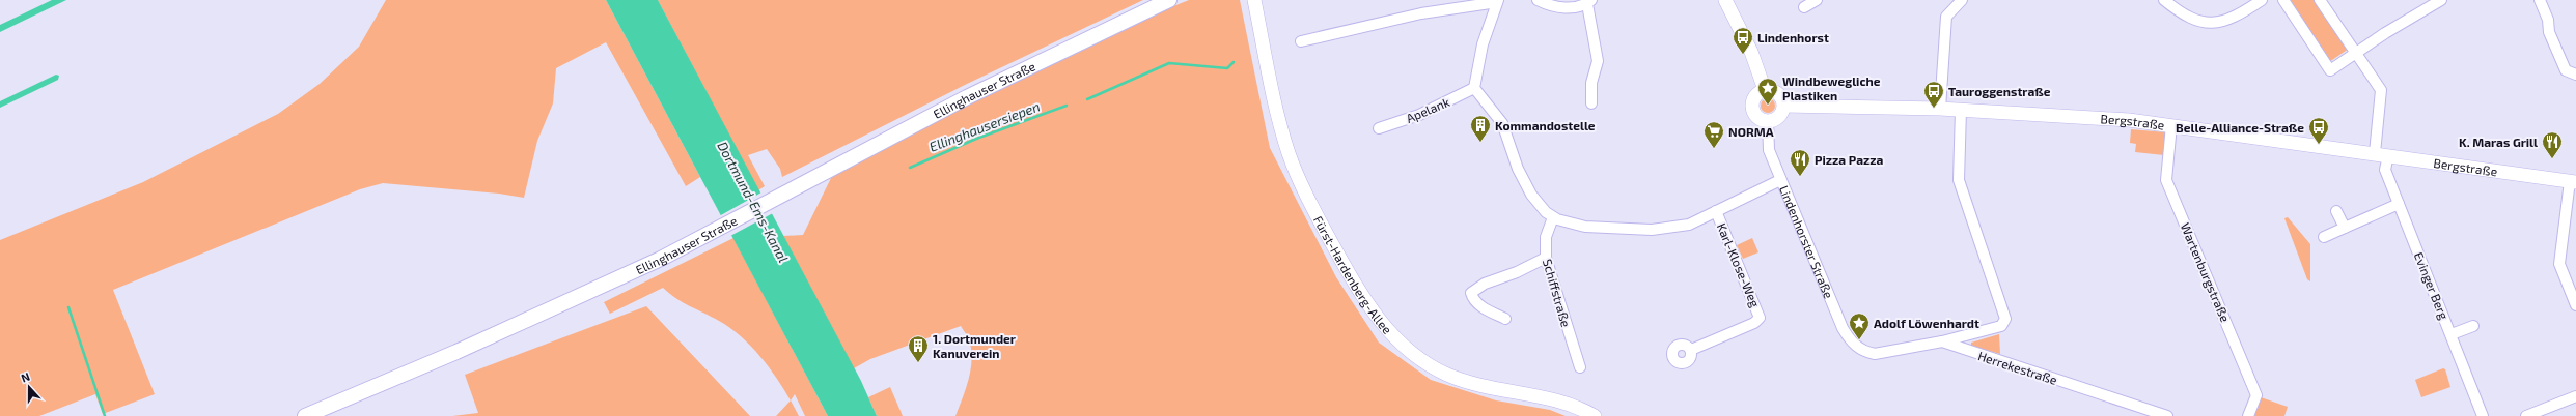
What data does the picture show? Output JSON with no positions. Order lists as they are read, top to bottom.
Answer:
{
  "streets": {
    "main road": ["Ellinghauser Straße"],
    "street": [
      "Apelank",
      "Bergstraße",
      "Lindenhorster Straße",
      "Karl-Klose-Weg",
      "Wartenburgstraße",
      "Fürst-Hardenberg-Allee",
      "Evinger Berg",
      "Schiffstraße",
      "Herrekestraße"
    ]
  },
  "crossings": [
    ["Bergstraße", "Lindenhorster Straße"],
    ["Bergstraße", "Wartenburgstraße"],
    ["Bergstraße", "Evinger Berg"],
    ["Lindenhorster Straße", "Herrekestraße"]
  ],
  "water": ["Ellinghausersiepen", "Dortmund-Ems-Kanal"],
  "places": {
    "bus stop": ["Lindenhorst", "Tauroggenstraße", "Belle-Alliance-Straße"],
    "place": ["Windbewegliche Plastiken", "Adolf Löwenhardt"],
    "building": ["Kommandostelle", "1. Dortmunder Kanuverein"],
    "supermarket": ["NORMA"],
    "restaurant": ["K. Maras Grill", "Pizza Pazza"]
  },
  "north": "top"
}
